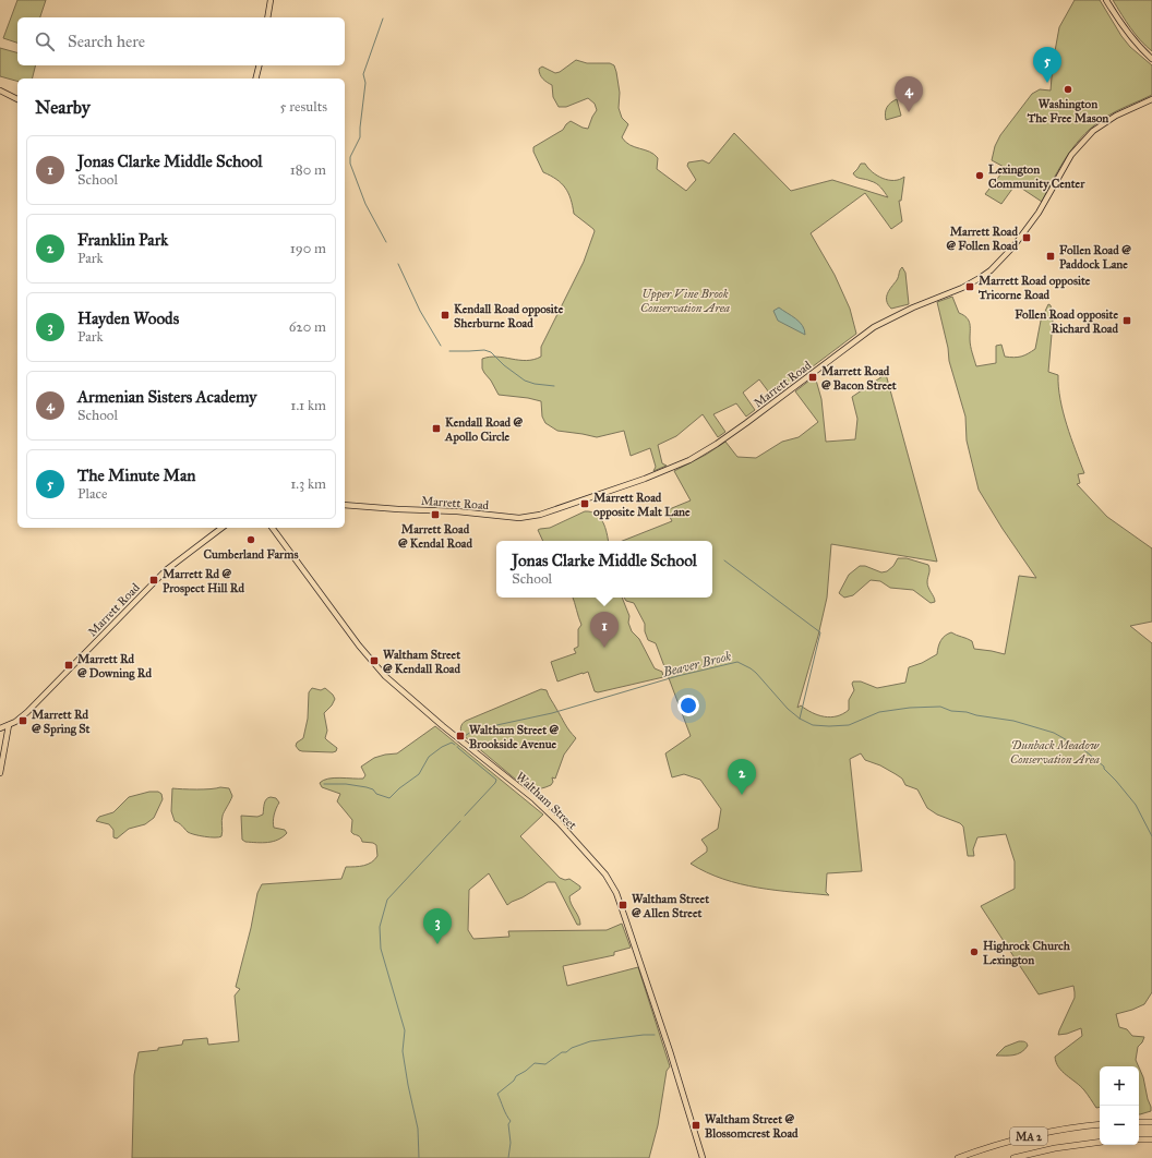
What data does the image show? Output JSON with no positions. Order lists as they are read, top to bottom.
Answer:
{
  "streets": {
    "highway": ["MA 2"],
    "main road": ["Marrett Road", "Waltham Street"]
  },
  "water": ["Beaver Brook"],
  "parks": ["Upper Vine Brook Conservation Area", "Dunback Meadow Conservation Area"],
  "places": {
    "other": [
      "Washington The Free Mason",
      "Lexington Community Center",
      "Cumberland Farms",
      "Highrock Church Lexington"
    ],
    "transit": [
      "Marrett Road @ Follen Road",
      "Follen Road @ Paddock Lane",
      "Marrett Road opposite Tricorne Road",
      "Kendall Road opposite Sherburne Road",
      "Follen Road opposite Richard Road",
      "Marrett Road @ Bacon Street",
      "Kendall Road @ Apollo Circle",
      "Marrett Road opposite Malt Lane",
      "Marrett Road @ Kendal Road",
      "Marrett Rd @ Prospect Hill Rd",
      "Waltham Street @ Kendall Road",
      "Marrett Rd @ Downing Rd",
      "Marrett Rd @ Spring St",
      "Waltham Street @ Brookside Avenue",
      "Waltham Street @ Allen Street",
      "Waltham Street @ Blossomcrest Road"
    ]
  },
  "page": {
    "search": "Search here",
    "pins": [
      "5",
      "4",
      "1",
      "2",
      "3"
    ],
    "heading": ["Nearby", "5 results"],
    "list": [
      {
        "mark": "1",
        "name": "Jonas Clarke Middle School",
        "note": "School",
        "value": "180 m"
      },
      {
        "mark": "2",
        "name": "Franklin Park",
        "note": "Park",
        "value": "190 m"
      },
      {
        "mark": "3",
        "name": "Hayden Woods",
        "note": "Park",
        "value": "620 m"
      },
      {
        "mark": "4",
        "name": "Armenian Sisters Academy",
        "note": "School",
        "value": "1.1 km"
      },
      {
        "mark": "5",
        "name": "The Minute Man",
        "note": "Place",
        "value": "1.3 km"
      }
    ],
    "popup": ["Jonas Clarke Middle School", "School"],
    "map_buttons": ["+", "−"]
  }
}
